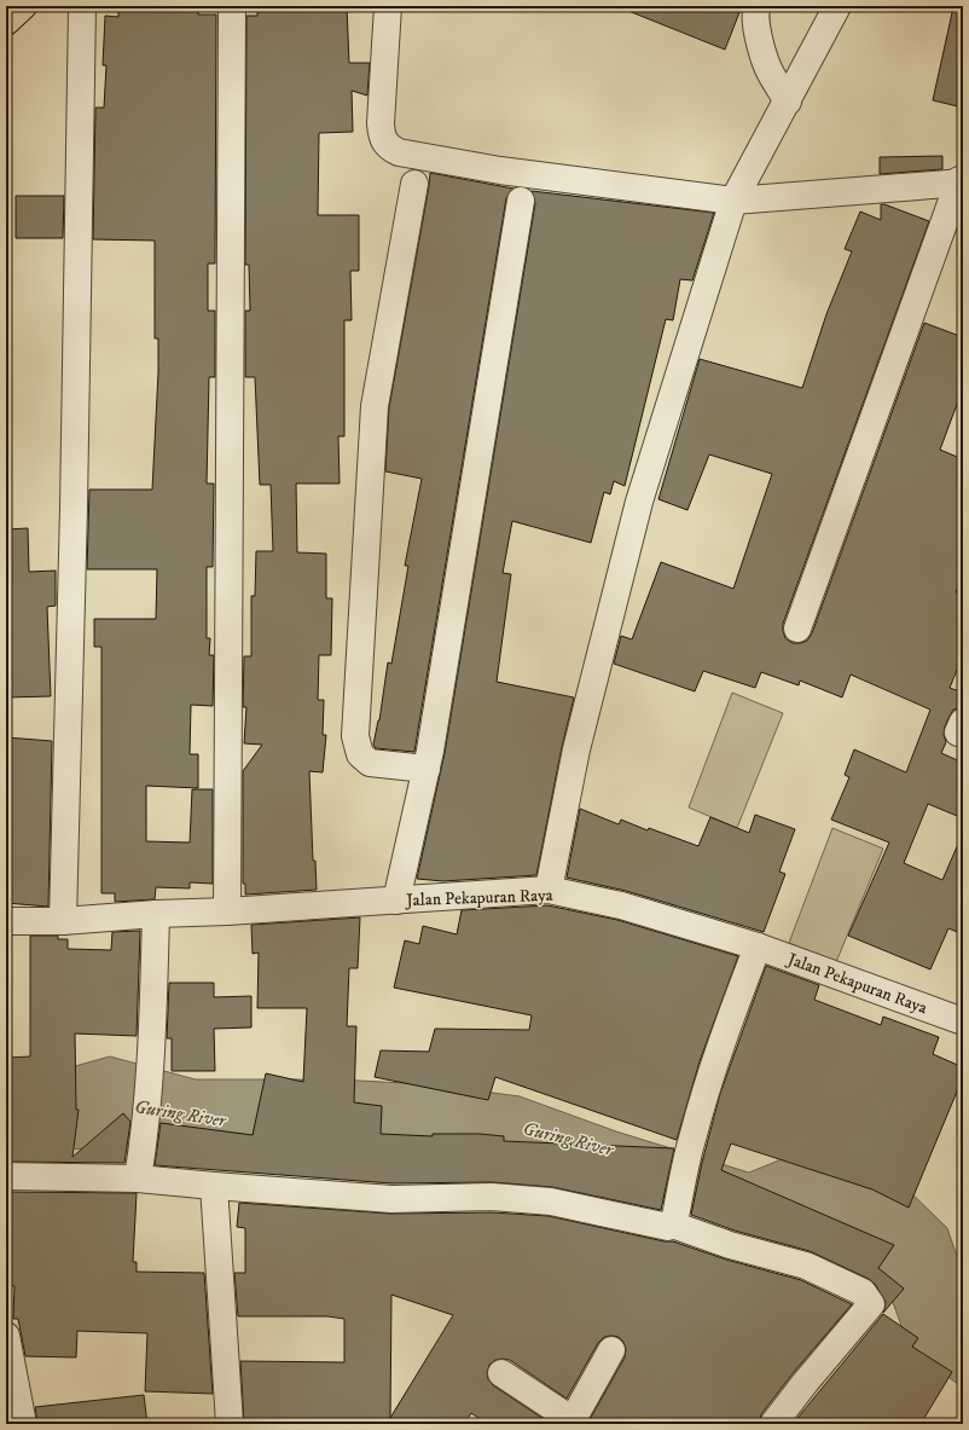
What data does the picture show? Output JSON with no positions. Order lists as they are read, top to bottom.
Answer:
{
  "streets": {
    "street": ["Jalan Pekapuran Raya"]
  },
  "water": ["Guring River"]
}
